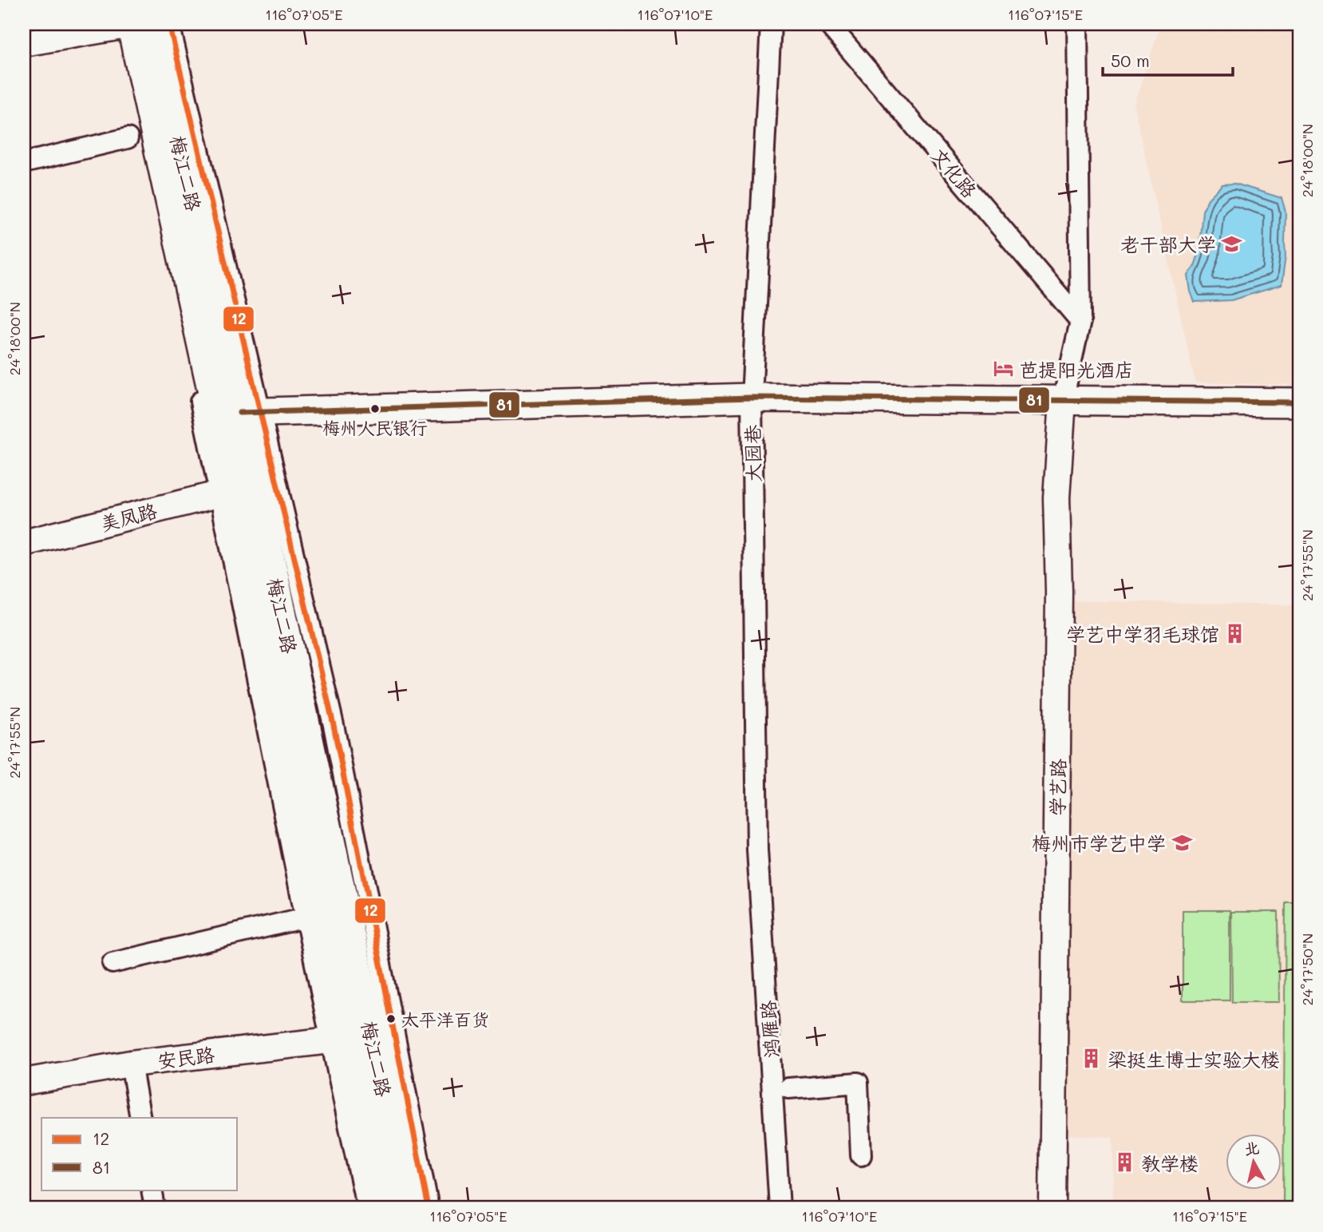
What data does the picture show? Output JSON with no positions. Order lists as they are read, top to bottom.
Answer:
{
  "streets": {
    "main road": ["梅江二路"],
    "street": [
      "文化路",
      "大园巷",
      "美凤路",
      "学艺路",
      "鸿雁路",
      "安民路"
    ]
  },
  "crossings": [
    ["梅江二路", "美凤路"],
    ["梅江二路", "安民路"],
    ["大园巷", "鸿雁路"]
  ],
  "places": {
    "school or university": ["老干部大学", "梅州市学艺中学"],
    "hotel": ["芭提阳光酒店"],
    "other": ["梅州人民银行", "太平洋百货"],
    "building": ["学艺中学羽毛球馆", "梁挺生博士实验大楼", "教学楼"]
  },
  "lines": ["transit line 12", "transit line 81"],
  "legend": ["12", "81"],
  "scale_bar": "50 m",
  "north": "top",
  "coordinates": [
    "116°07'05\"E",
    "116°07'10\"E",
    "116°07'15\"E",
    "24°18'00\"N",
    "24°17'55\"N",
    "24°17'50\"N"
  ]
}
